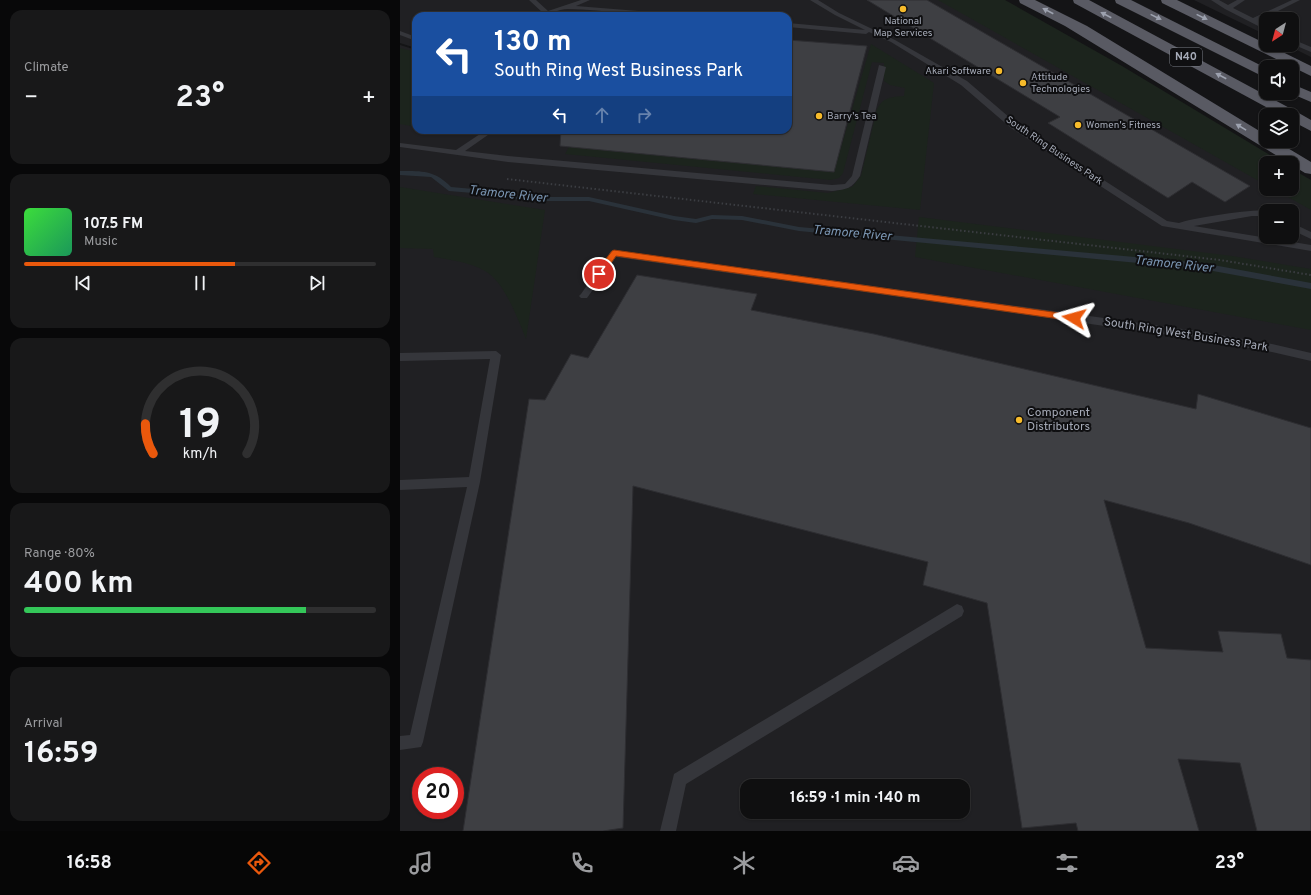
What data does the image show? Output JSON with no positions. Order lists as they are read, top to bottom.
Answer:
{
  "streets": {
    "highway": ["N40"],
    "lane": ["South Ring Business Park", "South Ring West Business Park"]
  },
  "water": ["Tramore River"],
  "places": [
    "National Map Services",
    "Akari Software",
    "Attitude Technologies",
    "Barry's Tea",
    "Women's Fitness",
    "Component Distributors"
  ],
  "north": "bottom left",
  "page": {
    "tile": [
      "Climate",
      ["Range · 80%", "400 km"],
      ["Arrival", "16:59"]
    ],
    "map_buttons": ["+", "−"],
    "turn": ["130 m", "South Ring West Business Park"],
    "heat": ["−", "23°", "+"],
    "song": ["107.5 FM", "Music"],
    "limit": "20",
    "trip": "16:59 · 1 min · 140 m",
    "tabs": ["16:58", "23°"],
    "gauge": ["19", "km/h"]
  }
}
